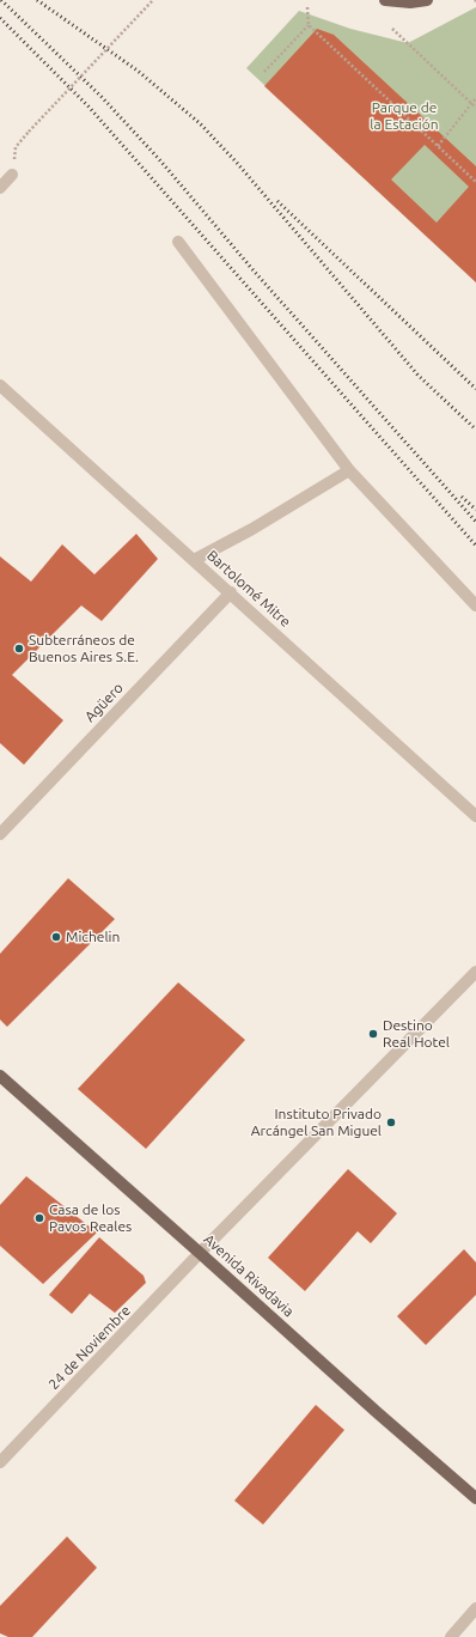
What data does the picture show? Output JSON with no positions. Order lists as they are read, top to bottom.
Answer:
{
  "streets": {
    "main road": ["Avenida Rivadavia"],
    "street": ["Bartolomé Mitre", "Agüero", "24 de Noviembre"]
  },
  "crossings": [
    ["Bartolomé Mitre", "Agüero"],
    ["Avenida Rivadavia", "24 de Noviembre"]
  ],
  "parks": ["Parque de la Estación"],
  "places": [
    "Subterráneos de Buenos Aires S.E.",
    "Michelin",
    "Destino Real Hotel",
    "Instituto Privado Arcángel San Miguel",
    "Casa de los Pavos Reales"
  ]
}
